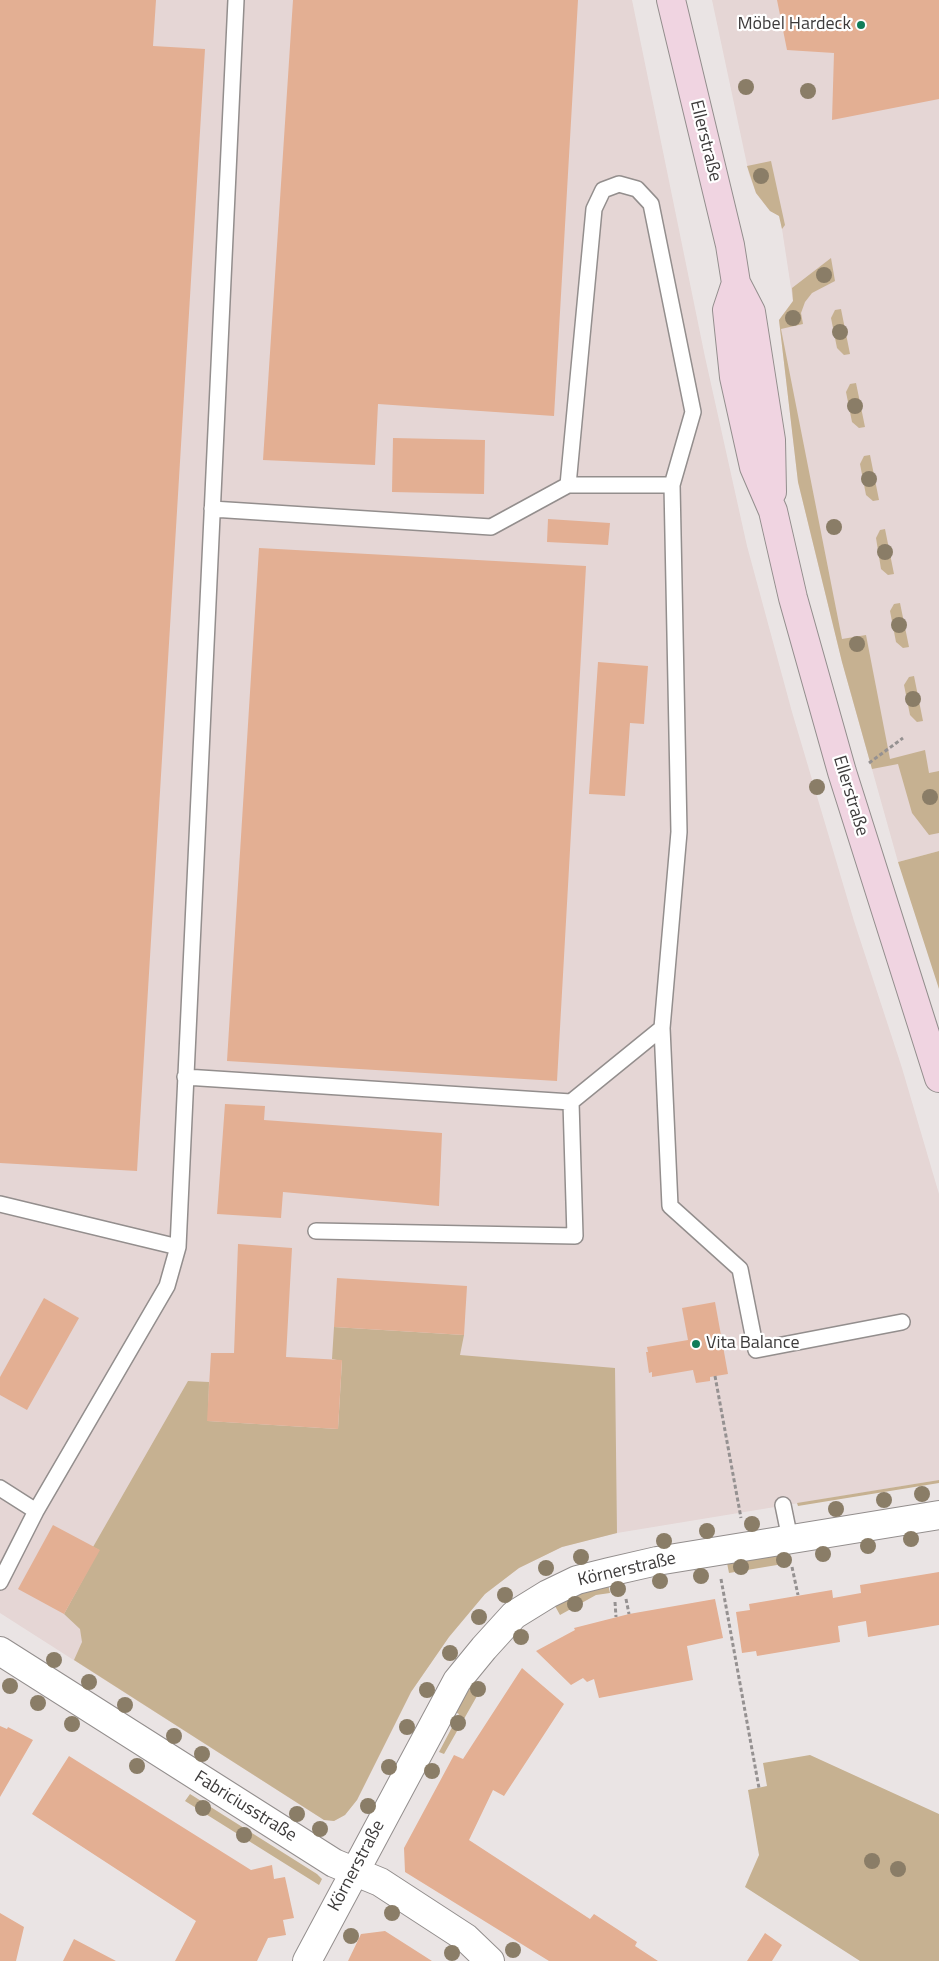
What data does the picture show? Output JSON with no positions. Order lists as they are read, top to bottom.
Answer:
{
  "streets": {
    "main road": ["Ellerstraße"],
    "street": ["Körnerstraße", "Fabriciusstraße"]
  },
  "crossings": [
    ["Körnerstraße", "Fabriciusstraße"]
  ],
  "places": ["Möbel Hardeck", "Vita Balance"]
}
